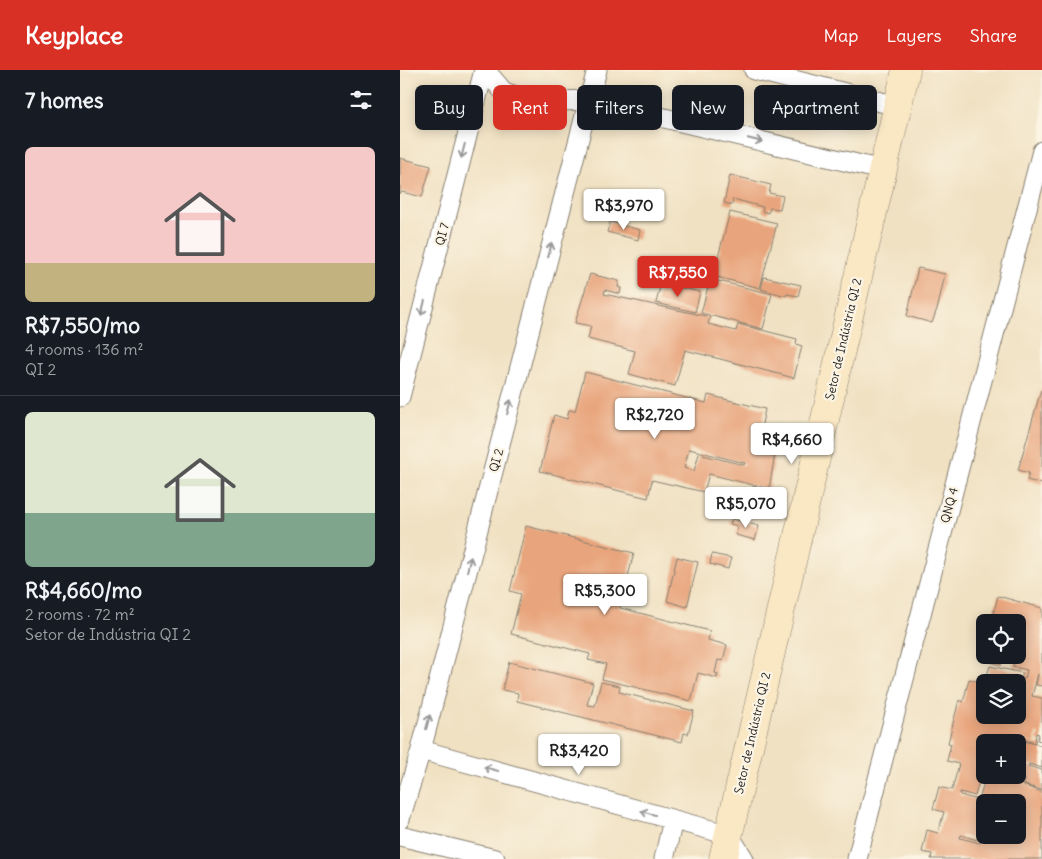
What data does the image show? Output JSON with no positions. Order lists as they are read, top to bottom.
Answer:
{
  "streets": {
    "street": [
      "QI 7",
      "Setor de Indústria QI 2",
      "QI 2",
      "QNQ 4"
    ]
  },
  "one_way": ["QI 7", "QI 2"],
  "page": {
    "header": "Keyplace",
    "nav": ["Map", "Layers", "Share"],
    "heading": "7 homes",
    "chip": [
      "Buy",
      "Rent",
      "Filters",
      "New",
      "Apartment"
    ],
    "list": [
      {
        "name": "R$7,550/mo",
        "note": "4 rooms · 136 m² · QI 2"
      },
      {
        "name": "R$4,660/mo",
        "note": "2 rooms · 72 m² · Setor de Indústria QI 2"
      }
    ],
    "price": [
      "R$3,970",
      "R$7,550",
      "R$2,720",
      "R$4,660",
      "R$5,070",
      "R$5,300",
      "R$3,420"
    ],
    "map_buttons": ["+", "−"]
  }
}
